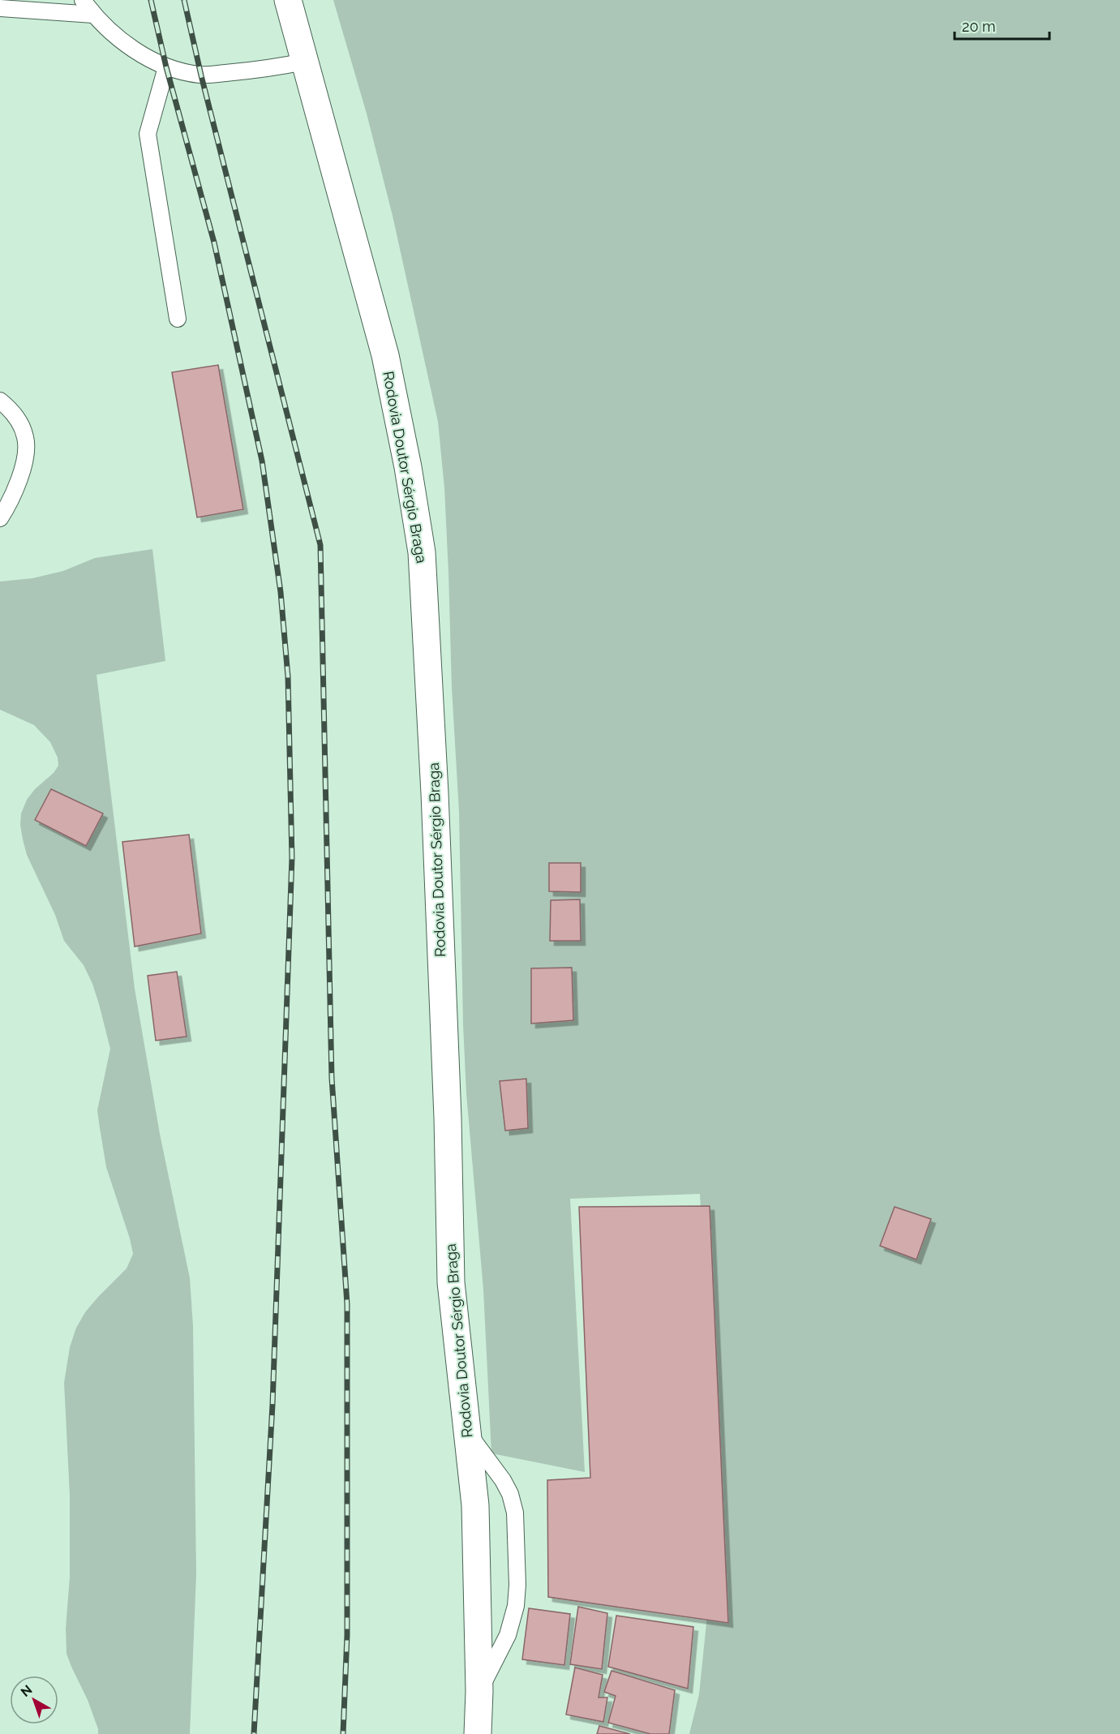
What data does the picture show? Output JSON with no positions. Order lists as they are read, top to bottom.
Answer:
{
  "streets": {
    "main road": ["Rodovia Doutor Sérgio Braga"]
  },
  "scale_bar": "20 m",
  "north": "top left"
}
